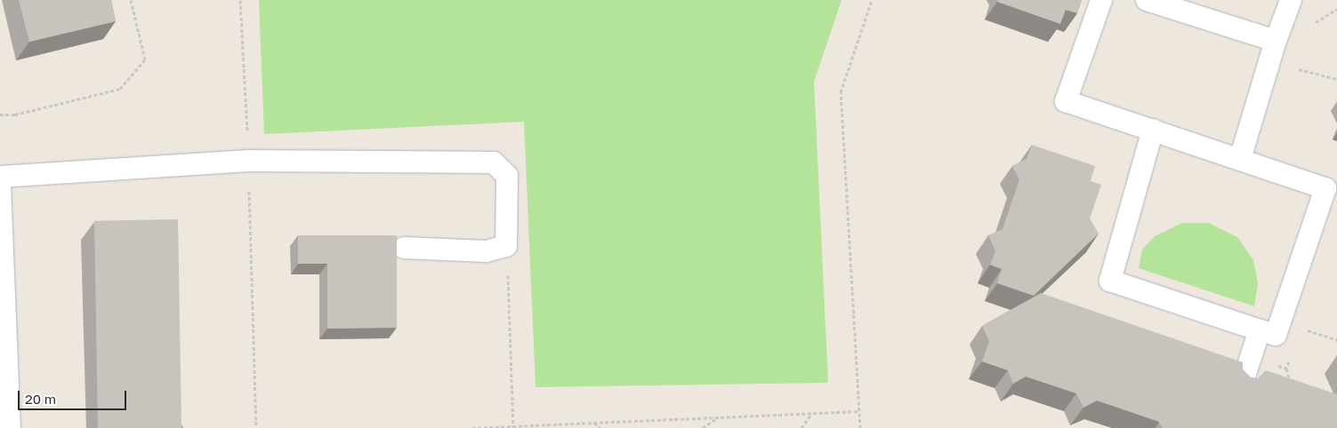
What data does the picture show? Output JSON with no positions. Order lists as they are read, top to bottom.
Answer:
{
  "scale_bar": "20 m"
}
